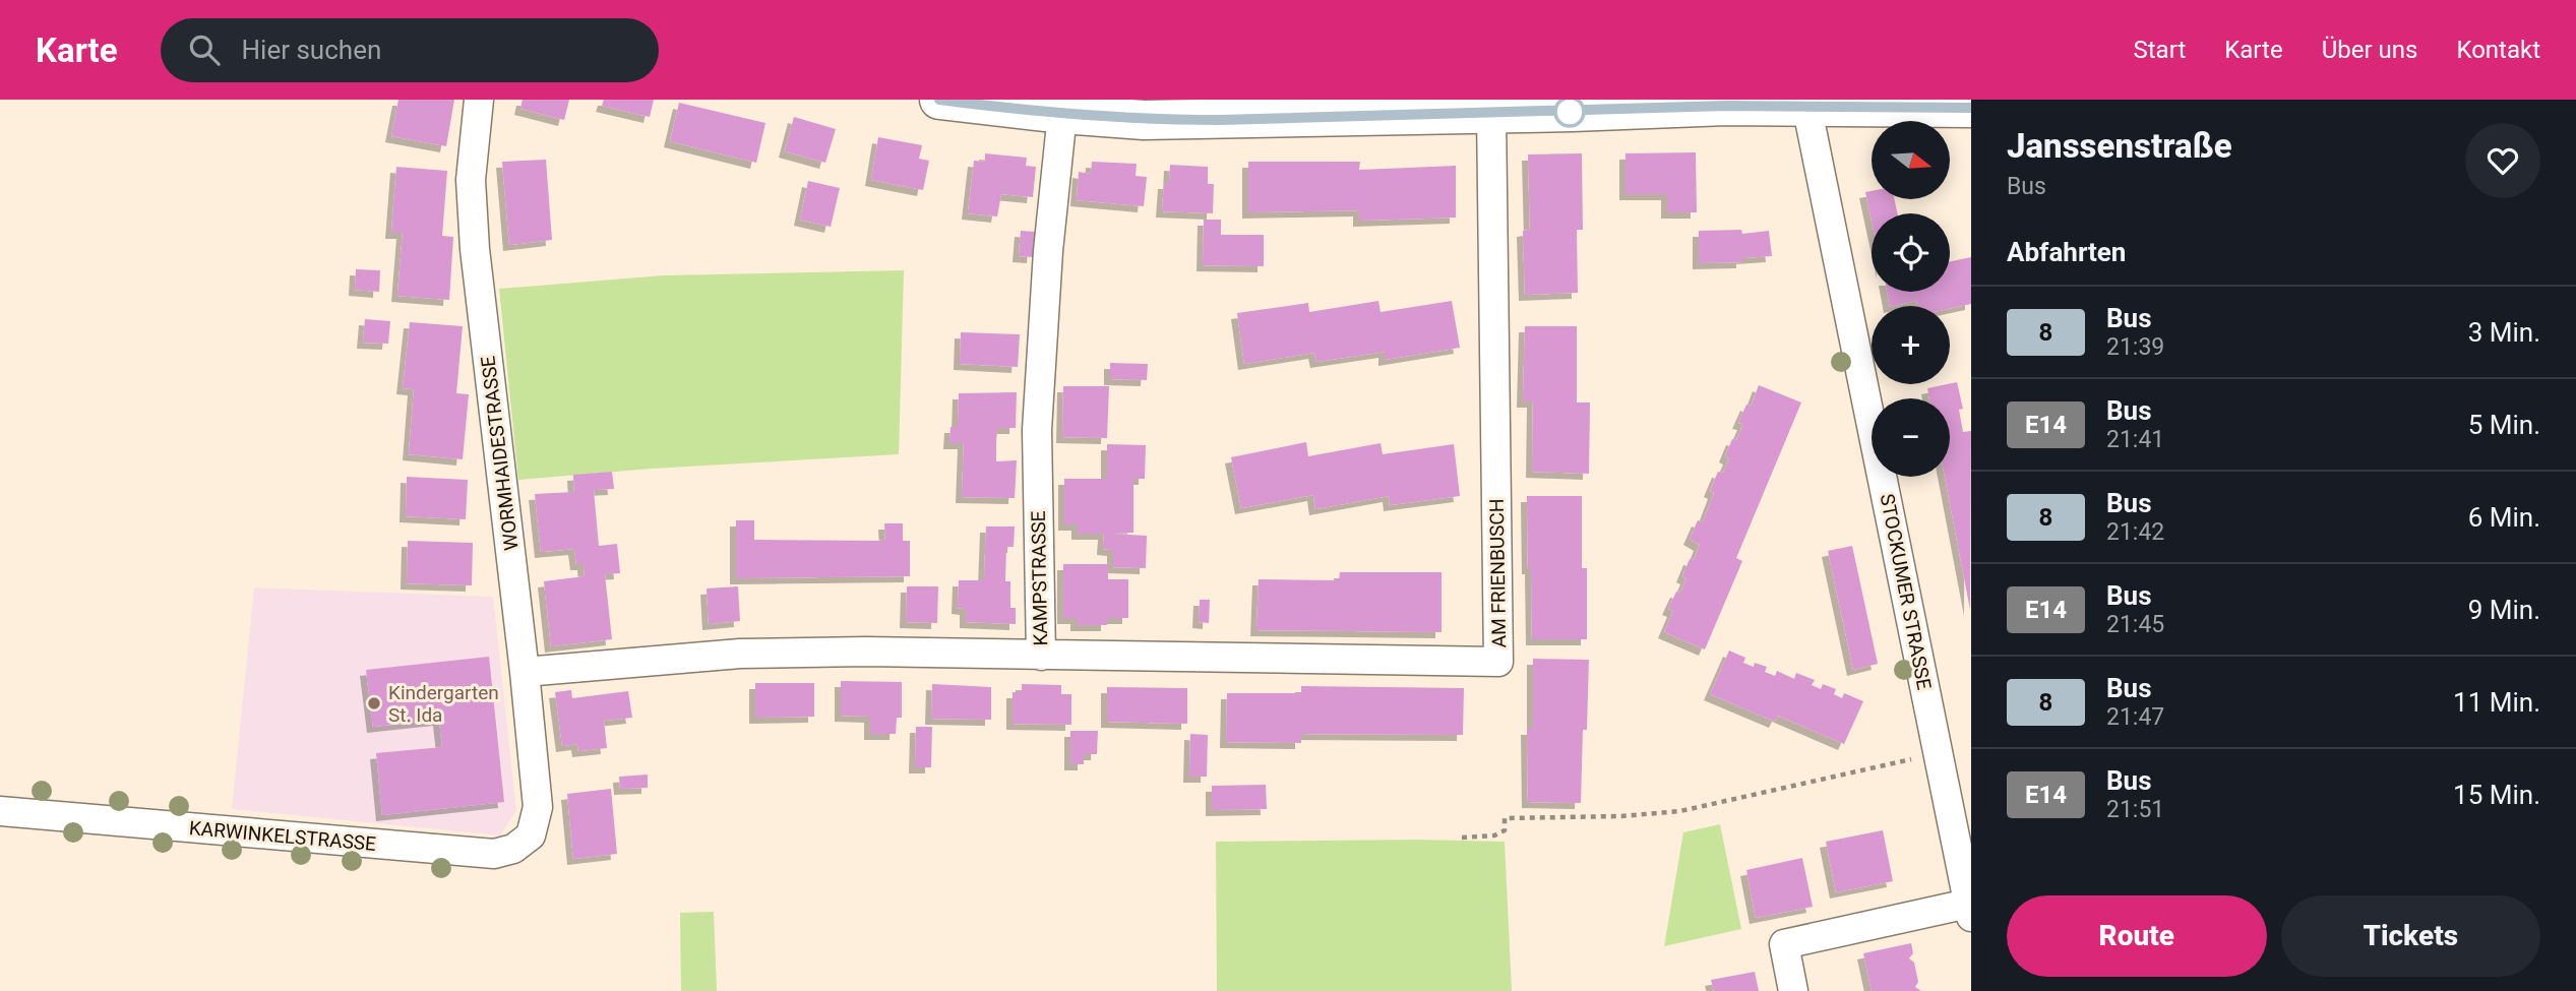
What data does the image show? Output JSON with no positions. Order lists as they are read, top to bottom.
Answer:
{
  "streets": {
    "street": [
      "WORMHAIDESTRASSE",
      "AM FRIENBUSCH",
      "KAMPSTRASSE",
      "STOCKUMER STRASSE",
      "KARWINKELSTRASSE"
    ]
  },
  "crossings": [
    ["WORMHAIDESTRASSE", "KAMPSTRASSE"],
    ["WORMHAIDESTRASSE", "KARWINKELSTRASSE"],
    ["AM FRIENBUSCH", "KAMPSTRASSE"]
  ],
  "places": ["Kindergarten St. Ida"],
  "lines": ["bus line 8"],
  "north": "right",
  "page": {
    "header": "Karte",
    "search": "Hier suchen",
    "nav": [
      "Start",
      "Karte",
      "Über uns",
      "Kontakt"
    ],
    "heading": [
      ["Janssenstraße", "Bus"],
      "Abfahrten"
    ],
    "map_buttons": ["+", "−"],
    "list": [
      {
        "mark": "8",
        "name": "Bus",
        "note": "21:39",
        "value": "3 Min."
      },
      {
        "mark": "E14",
        "name": "Bus",
        "note": "21:41",
        "value": "5 Min."
      },
      {
        "mark": "8",
        "name": "Bus",
        "note": "21:42",
        "value": "6 Min."
      },
      {
        "mark": "E14",
        "name": "Bus",
        "note": "21:45",
        "value": "9 Min."
      },
      {
        "mark": "8",
        "name": "Bus",
        "note": "21:47",
        "value": "11 Min."
      },
      {
        "mark": "E14",
        "name": "Bus",
        "note": "21:51",
        "value": "15 Min."
      }
    ],
    "buttons": ["Route", "Tickets"]
  }
}
